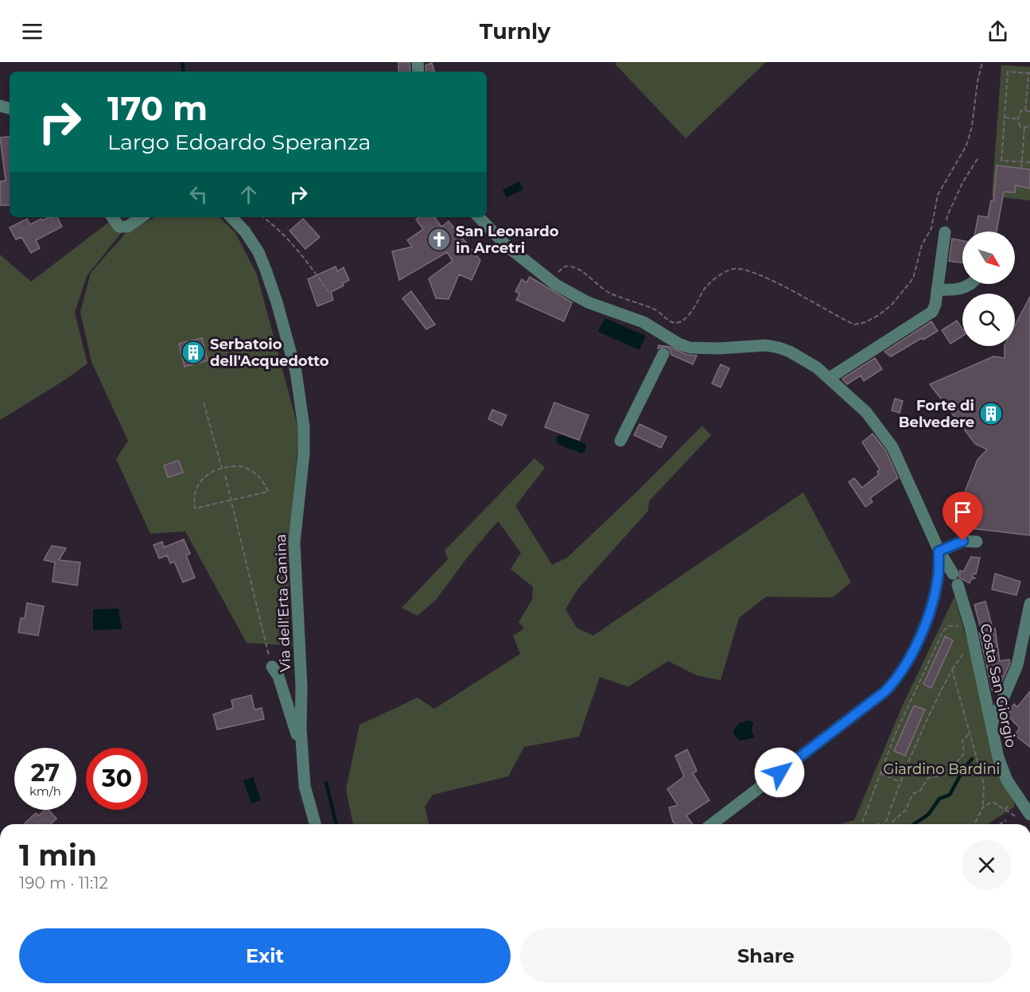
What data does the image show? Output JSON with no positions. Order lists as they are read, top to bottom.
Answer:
{
  "streets": {
    "street": ["Via dell'Erta Canina", "Costa San Giorgio"]
  },
  "parks": ["Giardino Bardini"],
  "places": {
    "church": ["San Leonardo in Arcetri"],
    "building": ["Serbatoio dell'Acquedotto", "Forte di Belvedere"]
  },
  "north": "bottom right",
  "page": {
    "header": "Turnly",
    "turn": ["170 m", "Largo Edoardo Speranza"],
    "speed": "27 km/h",
    "limit": "30",
    "heading": ["1 min", "190 m · 11:12"],
    "buttons": ["Exit", "Share"]
  }
}
